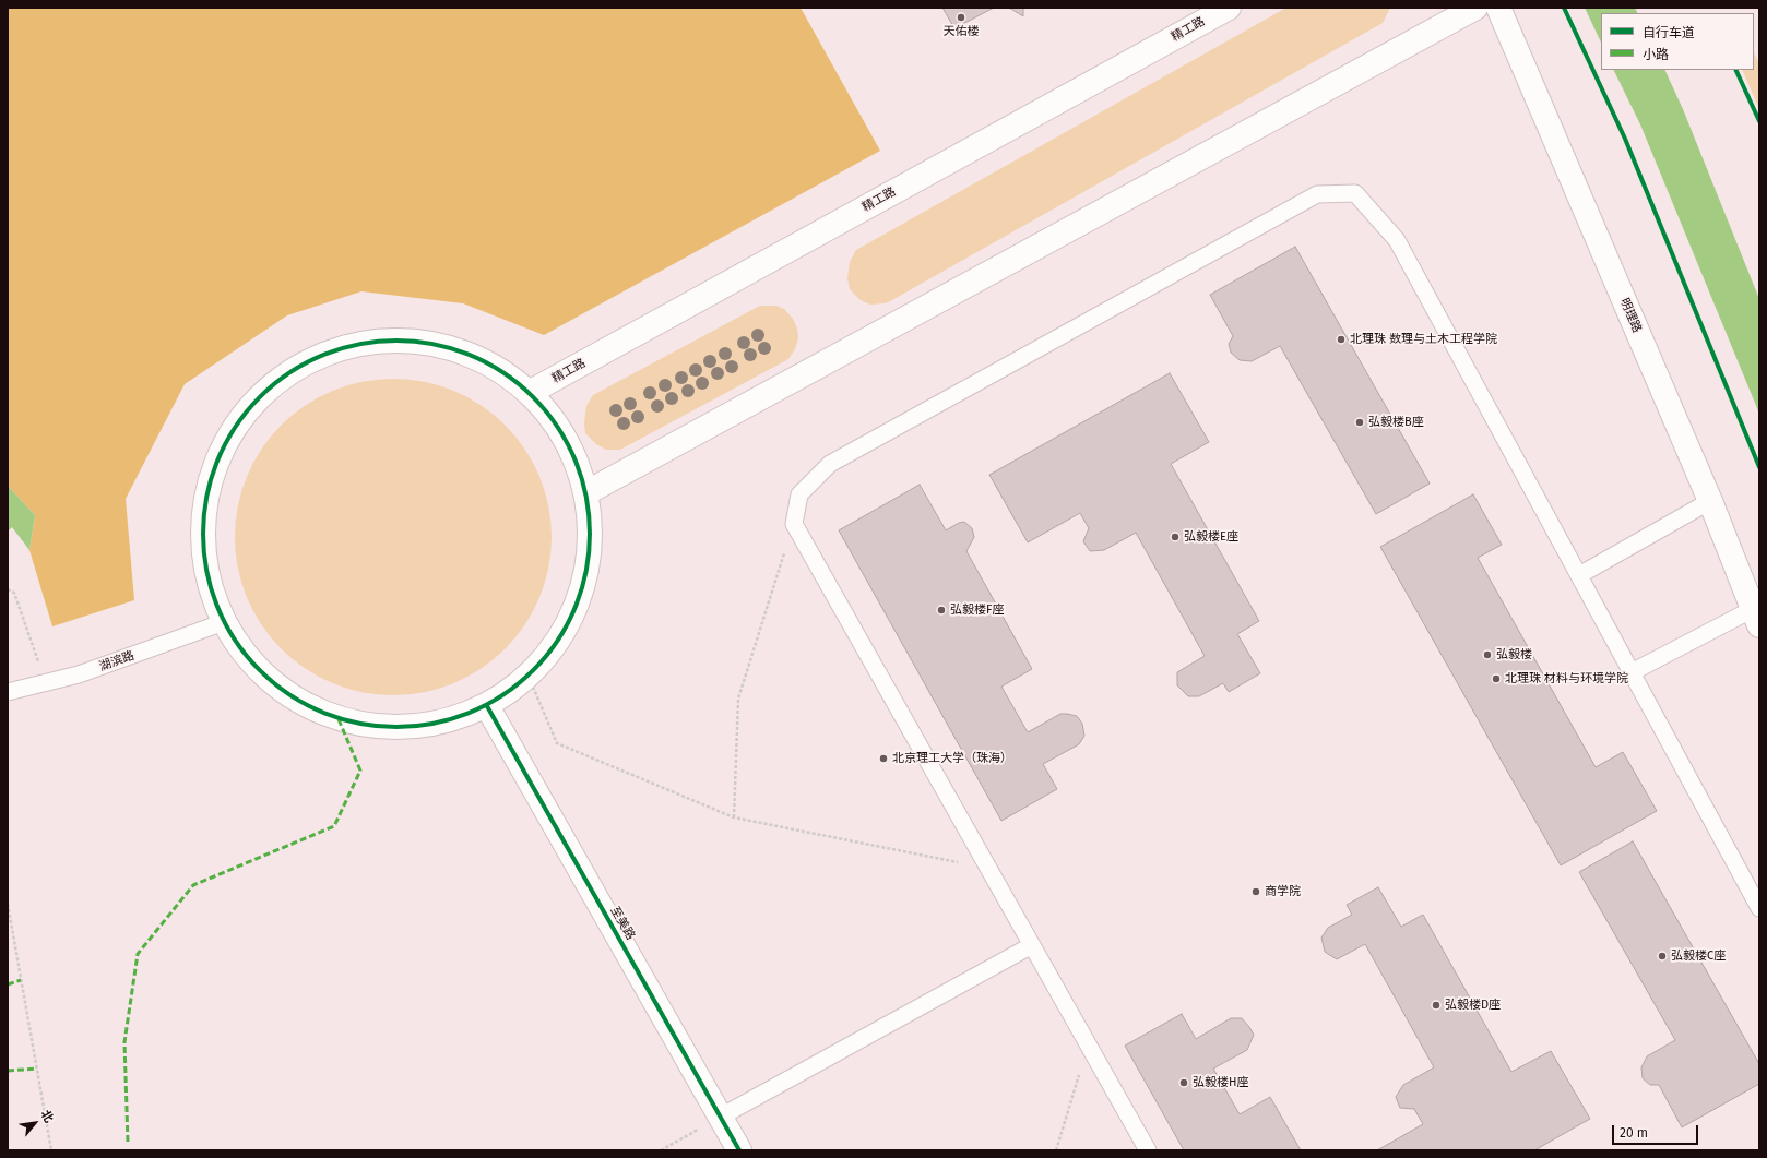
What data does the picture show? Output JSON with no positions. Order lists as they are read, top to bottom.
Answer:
{
  "streets": {
    "street": ["精工路", "明理路", "至美路"],
    "lane": ["湖滨路"]
  },
  "places": [
    "天佑楼",
    "北理珠 数理与土木工程学院",
    "弘毅楼B座",
    "弘毅楼E座",
    "弘毅楼F座",
    "弘毅楼",
    "北理珠 材料与环境学院",
    "北京理工大学（珠海）",
    "商学院",
    "弘毅楼C座",
    "弘毅楼D座",
    "弘毅楼H座"
  ],
  "legend": ["自行车道", "小路"],
  "scale_bar": "20 m",
  "north": "top right"
}
